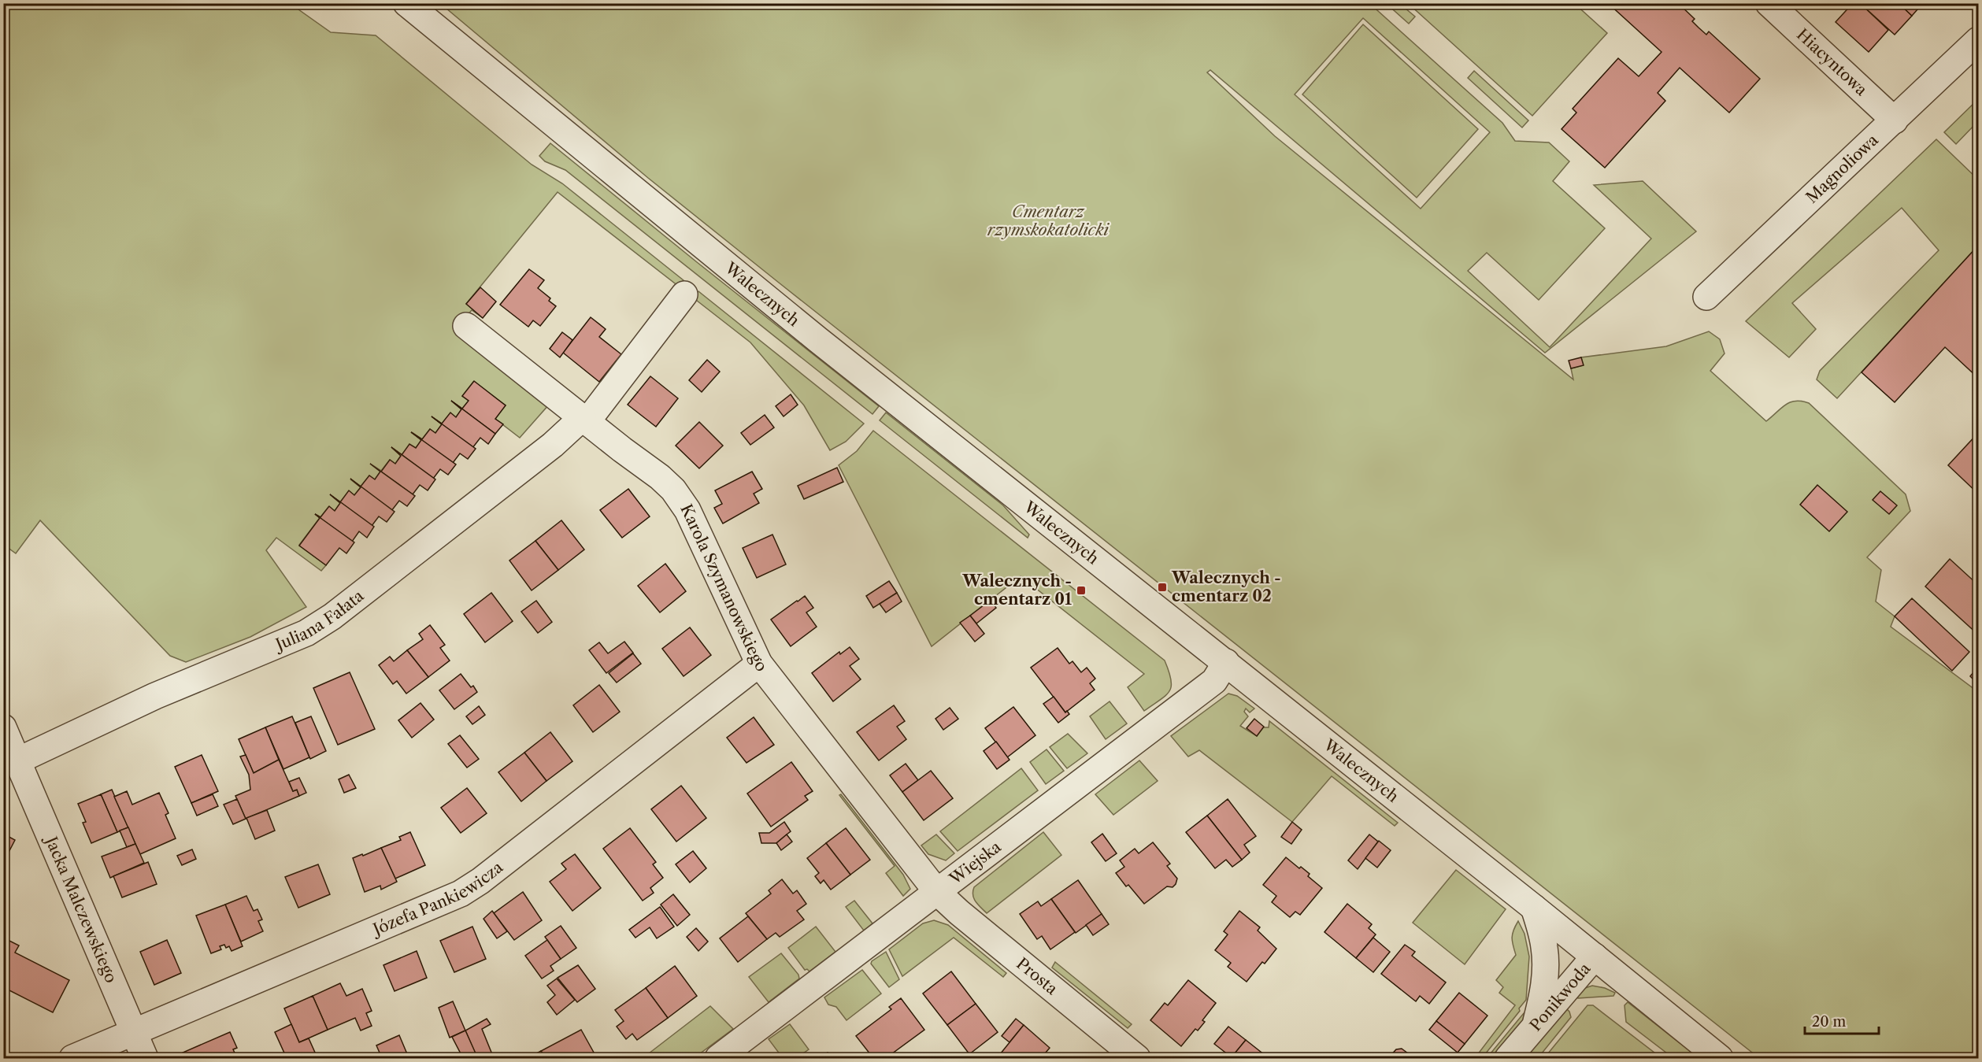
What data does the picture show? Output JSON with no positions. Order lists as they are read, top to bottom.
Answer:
{
  "streets": {
    "street": [
      "Hiacyntowa",
      "Magnoliowa",
      "Walecznych",
      "Karola Szymanowskiego",
      "Juliana Fałata",
      "Wiejska",
      "Józefa Pankiewicza",
      "Jacka Malczewskiego",
      "Prosta",
      "Ponikwoda"
    ]
  },
  "crossings": [
    ["Hiacyntowa", "Magnoliowa"],
    ["Walecznych", "Wiejska"],
    ["Walecznych", "Ponikwoda"],
    ["Karola Szymanowskiego", "Juliana Fałata"],
    ["Karola Szymanowskiego", "Wiejska"],
    ["Karola Szymanowskiego", "Józefa Pankiewicza"],
    ["Karola Szymanowskiego", "Prosta"],
    ["Juliana Fałata", "Jacka Malczewskiego"],
    ["Wiejska", "Prosta"],
    ["Józefa Pankiewicza", "Jacka Malczewskiego"]
  ],
  "parks": ["Cmentarz rzymskokatolicki"],
  "places": {
    "transit": ["Walecznych - cmentarz 02", "Walecznych - cmentarz 01"]
  },
  "scale_bar": "20 m"
}
